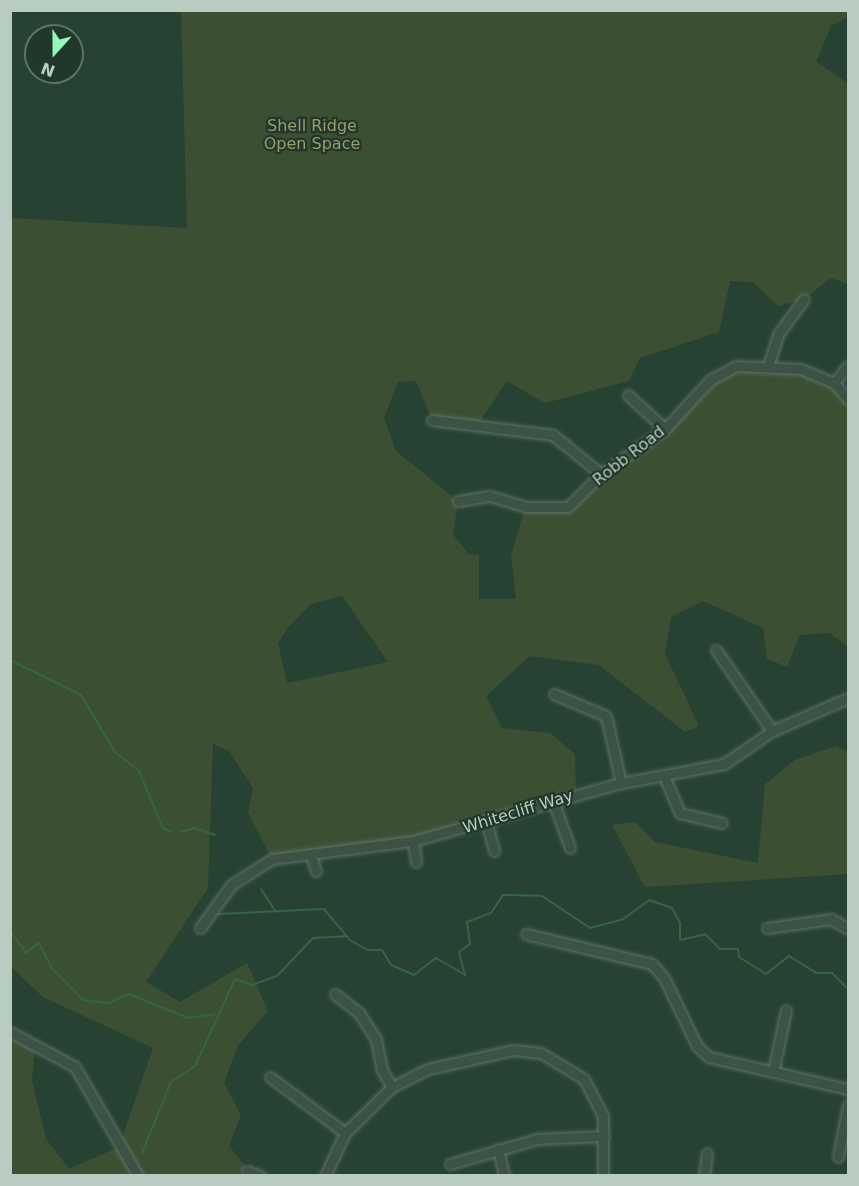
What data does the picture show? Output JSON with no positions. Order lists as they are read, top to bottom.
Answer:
{
  "streets": {
    "street": ["Robb Road", "Whitecliff Way"]
  },
  "parks": ["Shell Ridge Open Space"],
  "north": "bottom"
}
